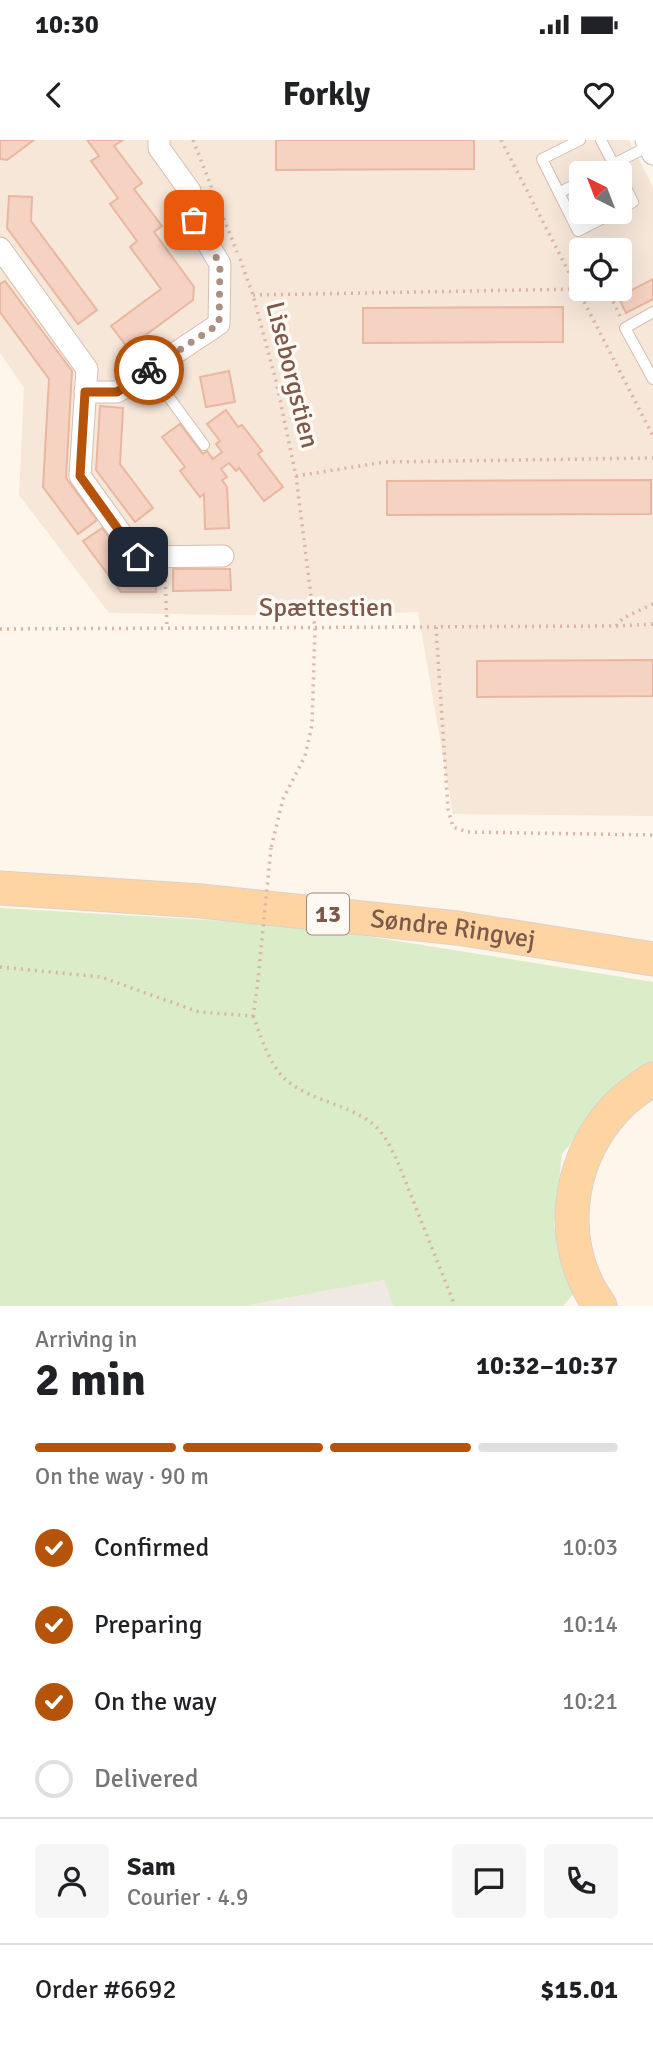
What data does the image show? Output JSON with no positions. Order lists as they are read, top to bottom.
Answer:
{
  "streets": {
    "main road": ["13", "Søndre Ringvej"],
    "path": ["Liseborgstien", "Spættestien"]
  },
  "crossings": [
    ["Liseborgstien", "Spættestien"]
  ],
  "north": "top left",
  "page": {
    "status": "10:30",
    "header": "Forkly",
    "heading": ["2 min", "Arriving in", "10:32–10:37"],
    "panel": [
      "Sam",
      "Courier · 4.9",
      "Order #6692",
      "$15.01"
    ],
    "bar": "On the way · 90 m",
    "list": [
      ["Confirmed", "10:03"],
      ["Preparing", "10:14"],
      ["On the way", "10:21"],
      "Delivered"
    ]
  }
}
